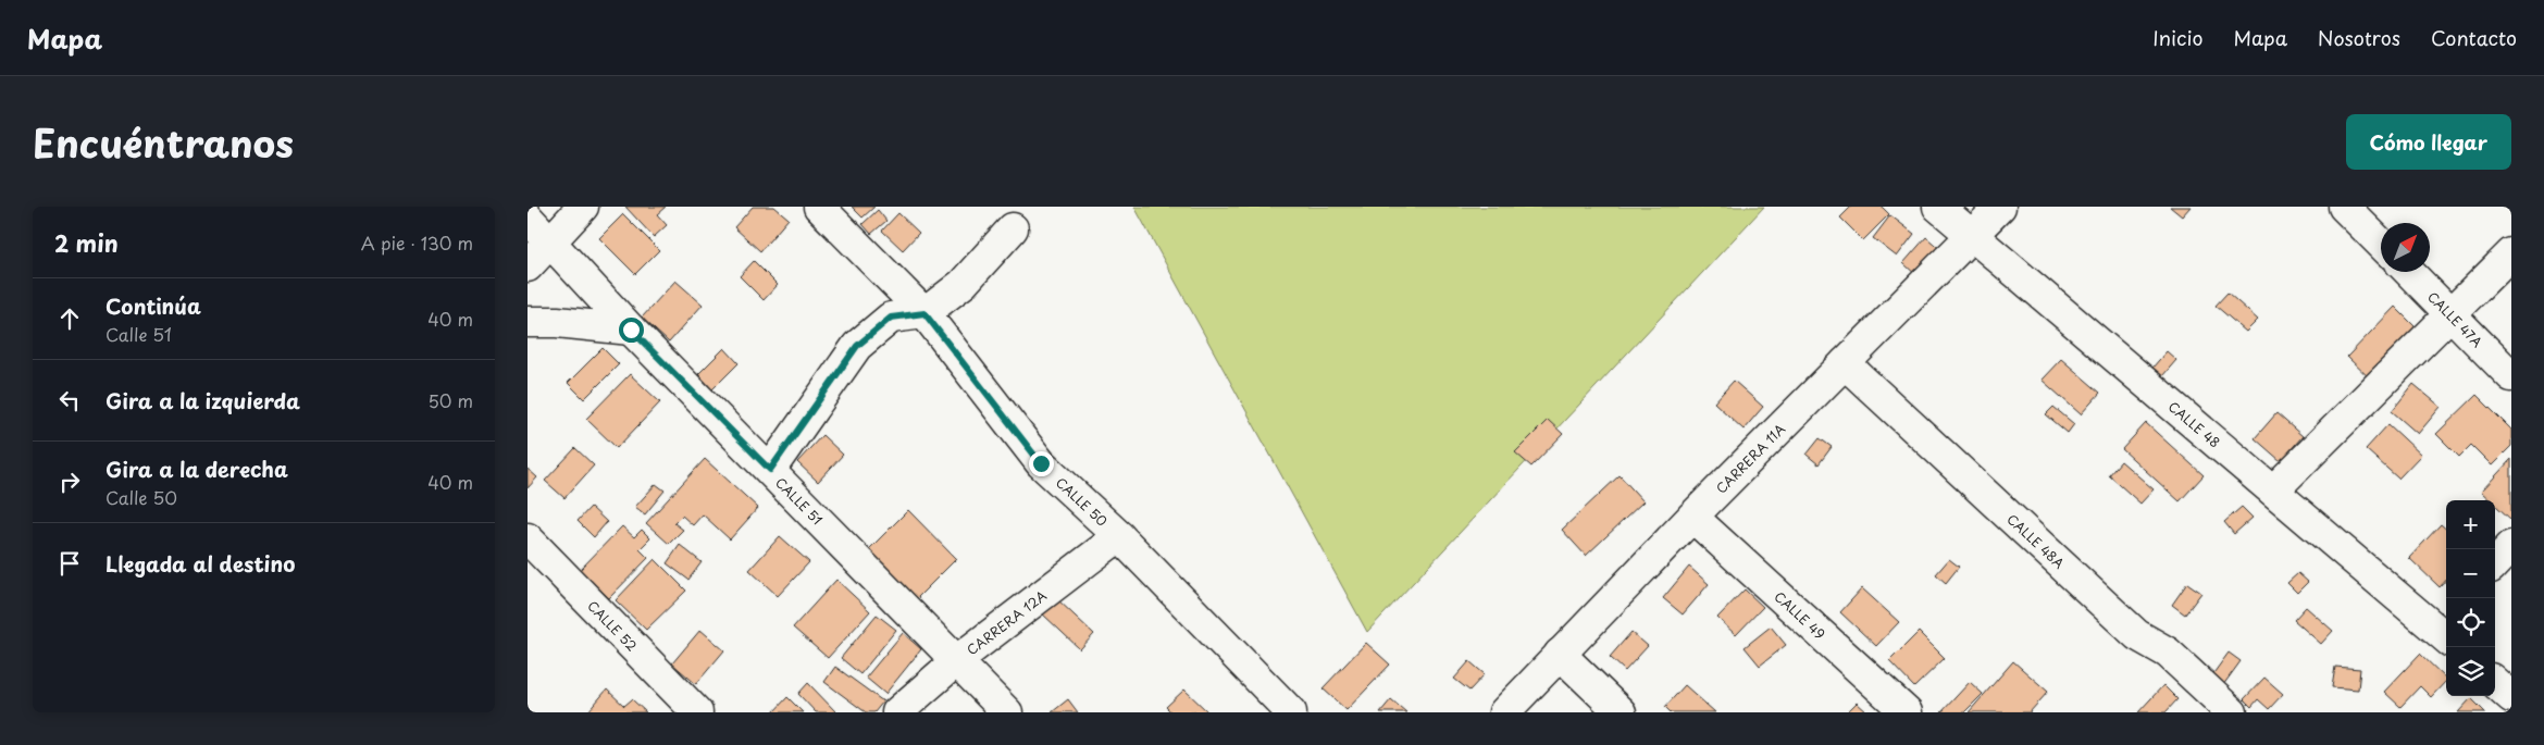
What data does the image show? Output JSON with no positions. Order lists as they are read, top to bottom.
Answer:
{
  "streets": {
    "street": [
      "CALLE 47A",
      "CALLE 48",
      "CARRERA 11A",
      "CALLE 51",
      "CALLE 50",
      "CALLE 48A",
      "CALLE 49",
      "CARRERA 12A",
      "CALLE 52"
    ]
  },
  "crossings": [
    ["CALLE 48", "CARRERA 11A"],
    ["CARRERA 11A", "CALLE 48A"],
    ["CARRERA 11A", "CALLE 49"],
    ["CALLE 51", "CARRERA 12A"],
    ["CALLE 50", "CARRERA 12A"]
  ],
  "north": "top right",
  "page": {
    "header": "Mapa",
    "nav": [
      "Inicio",
      "Mapa",
      "Nosotros",
      "Contacto"
    ],
    "title": "Encuéntranos",
    "buttons": "Cómo llegar",
    "heading": ["2 min", "A pie · 130 m"],
    "list": [
      ["Continúa", "Calle 51", "40 m"],
      ["Gira a la izquierda", "50 m"],
      ["Gira a la derecha", "Calle 50", "40 m"],
      "Llegada al destino"
    ],
    "map_buttons": ["+", "−"]
  }
}
